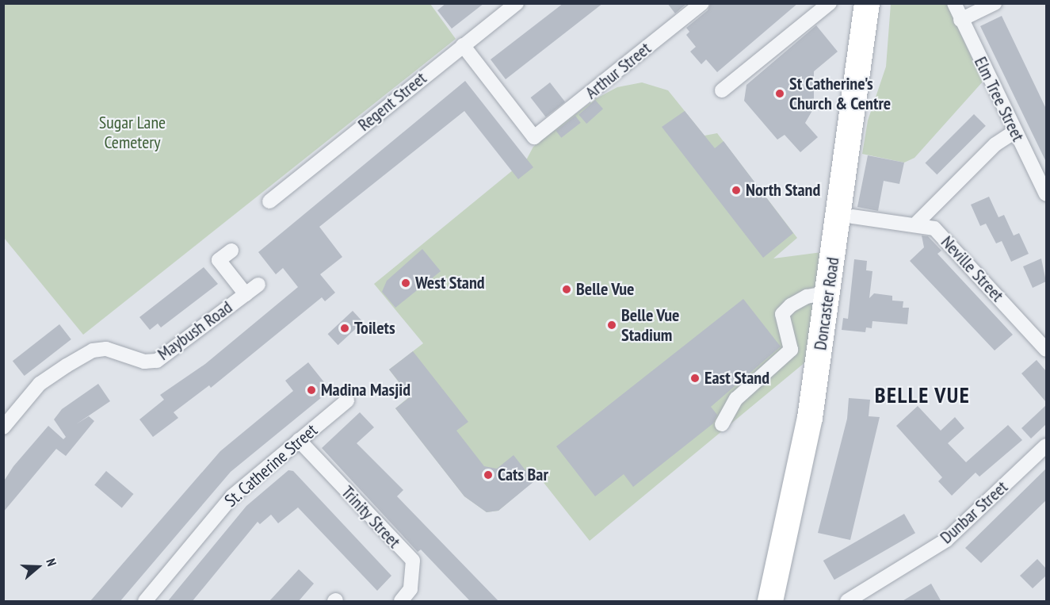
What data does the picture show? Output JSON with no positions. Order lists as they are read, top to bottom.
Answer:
{
  "streets": {
    "highway": ["Doncaster Road"],
    "street": [
      "Arthur Street",
      "Elm Tree Street",
      "Regent Street",
      "Neville Street",
      "Maybush Road",
      "St. Catherine Street",
      "Dunbar Street",
      "Trinity Street"
    ]
  },
  "crossings": [
    ["Arthur Street", "Regent Street"],
    ["St. Catherine Street", "Trinity Street"]
  ],
  "districts": ["BELLE VUE"],
  "parks": ["Sugar Lane Cemetery"],
  "places": [
    "St Catherine's Church & Centre",
    "North Stand",
    "West Stand",
    "Belle Vue",
    "Belle Vue Stadium",
    "Toilets",
    "East Stand",
    "Madina Masjid",
    "Cats Bar"
  ],
  "north": "right"
}
